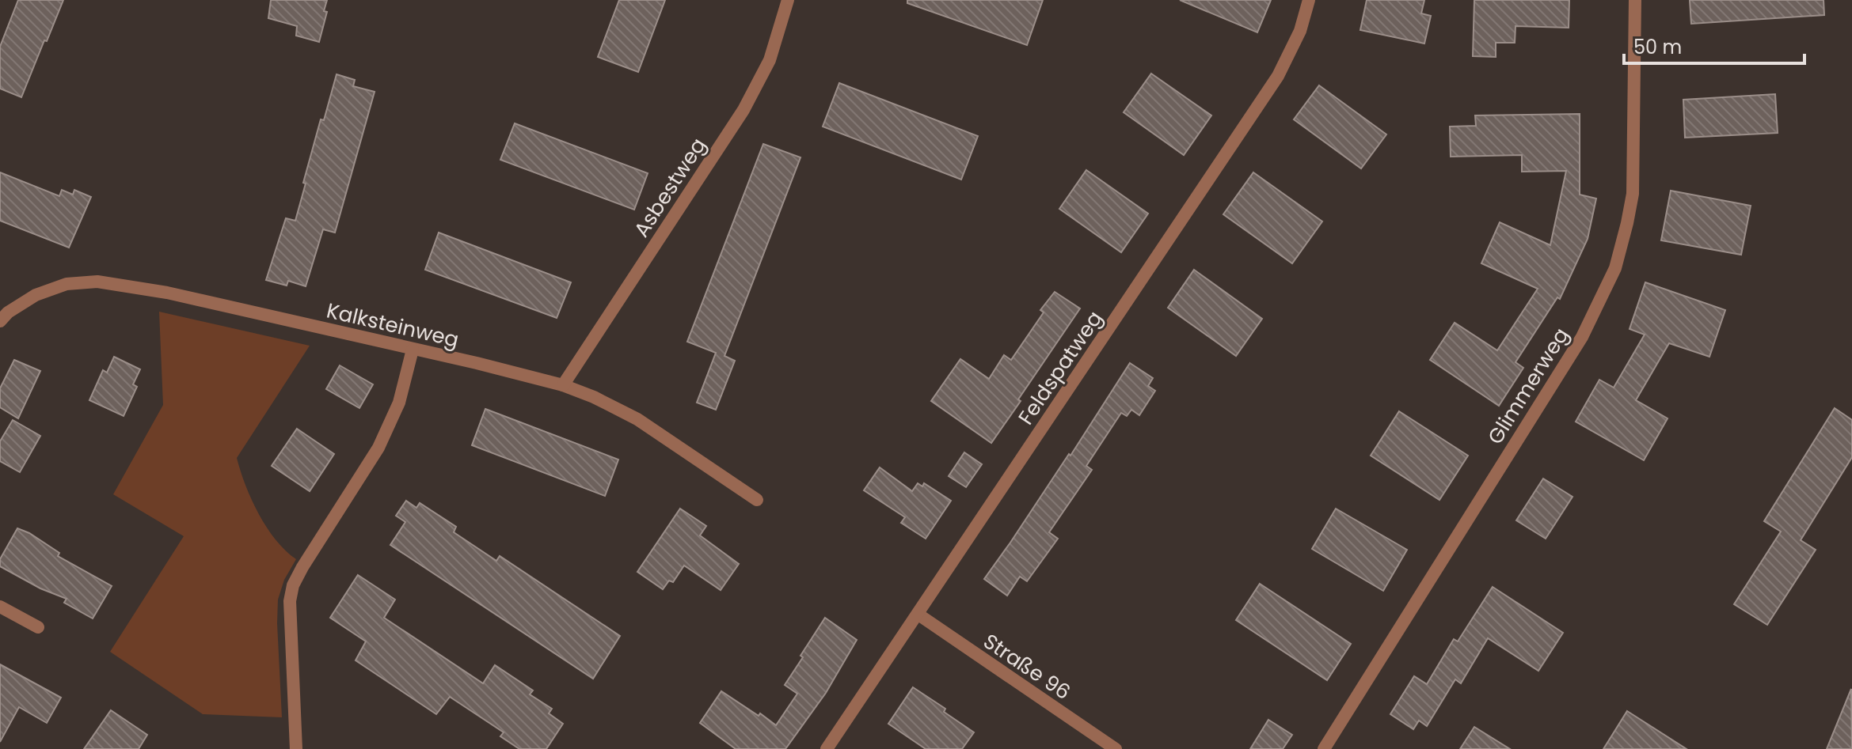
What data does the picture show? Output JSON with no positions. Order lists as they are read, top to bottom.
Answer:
{
  "streets": {
    "street": [
      "Asbestweg",
      "Kalksteinweg",
      "Feldspatweg",
      "Glimmerweg",
      "Straße 96"
    ]
  },
  "crossings": [
    ["Asbestweg", "Kalksteinweg"],
    ["Feldspatweg", "Straße 96"]
  ],
  "scale_bar": "50 m"
}
